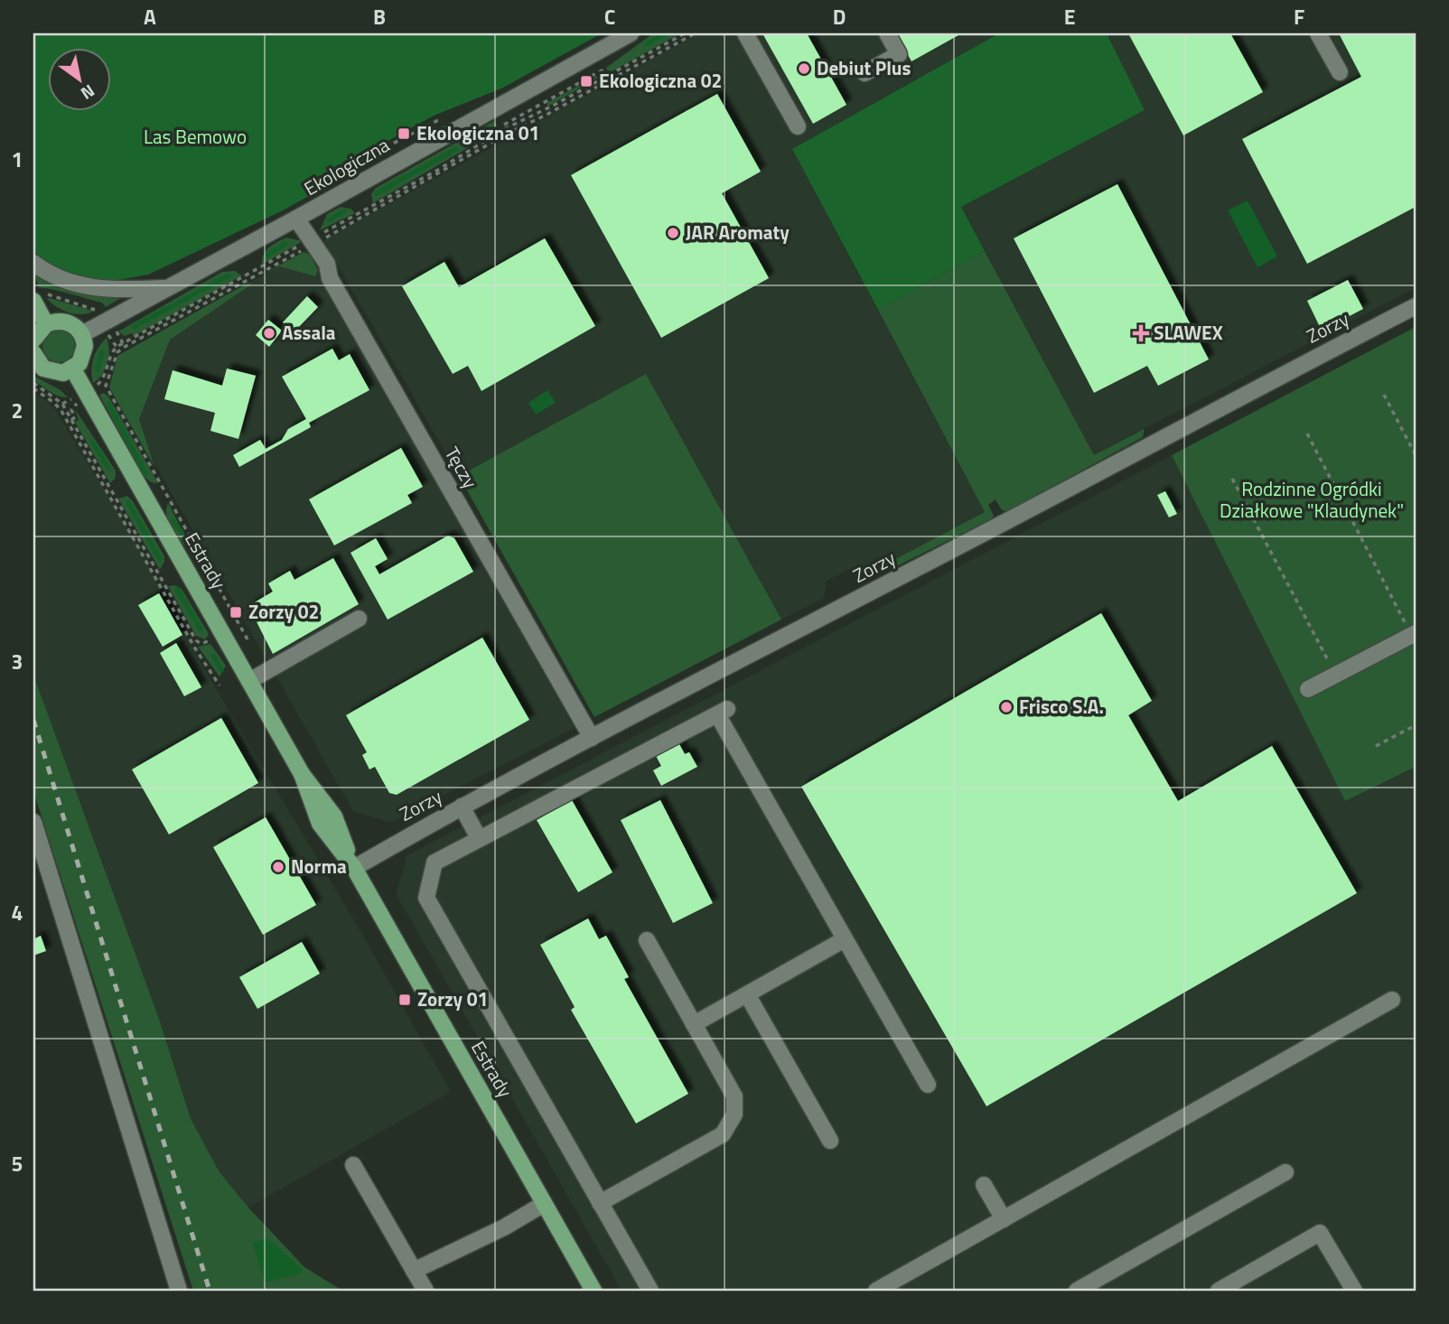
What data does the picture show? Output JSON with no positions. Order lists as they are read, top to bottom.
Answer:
{
  "streets": {
    "main road": ["Estrady"],
    "street": ["Ekologiczna", "Zorzy", "Tęczy"]
  },
  "crossings": [
    ["Ekologiczna", "Tęczy"],
    ["Zorzy", "Tęczy"],
    ["Zorzy", "Estrady"]
  ],
  "parks": ["Las Bemowo", "Rodzinne Ogródki Działkowe \"Klaudynek\""],
  "places": {
    "other": [
      "Debiut Plus",
      "JAR Aromaty",
      "Assala",
      "Frisco S.A.",
      "Norma"
    ],
    "transit": [
      "Ekologiczna 02",
      "Ekologiczna 01",
      "Zorzy 02",
      "Zorzy 01"
    ],
    "health": ["SLAWEX"]
  },
  "north": "bottom right",
  "grid": {
    "columns": [
      "A",
      "B",
      "C",
      "D",
      "E",
      "F"
    ],
    "rows": [
      "1",
      "2",
      "3",
      "4",
      "5"
    ]
  }
}
